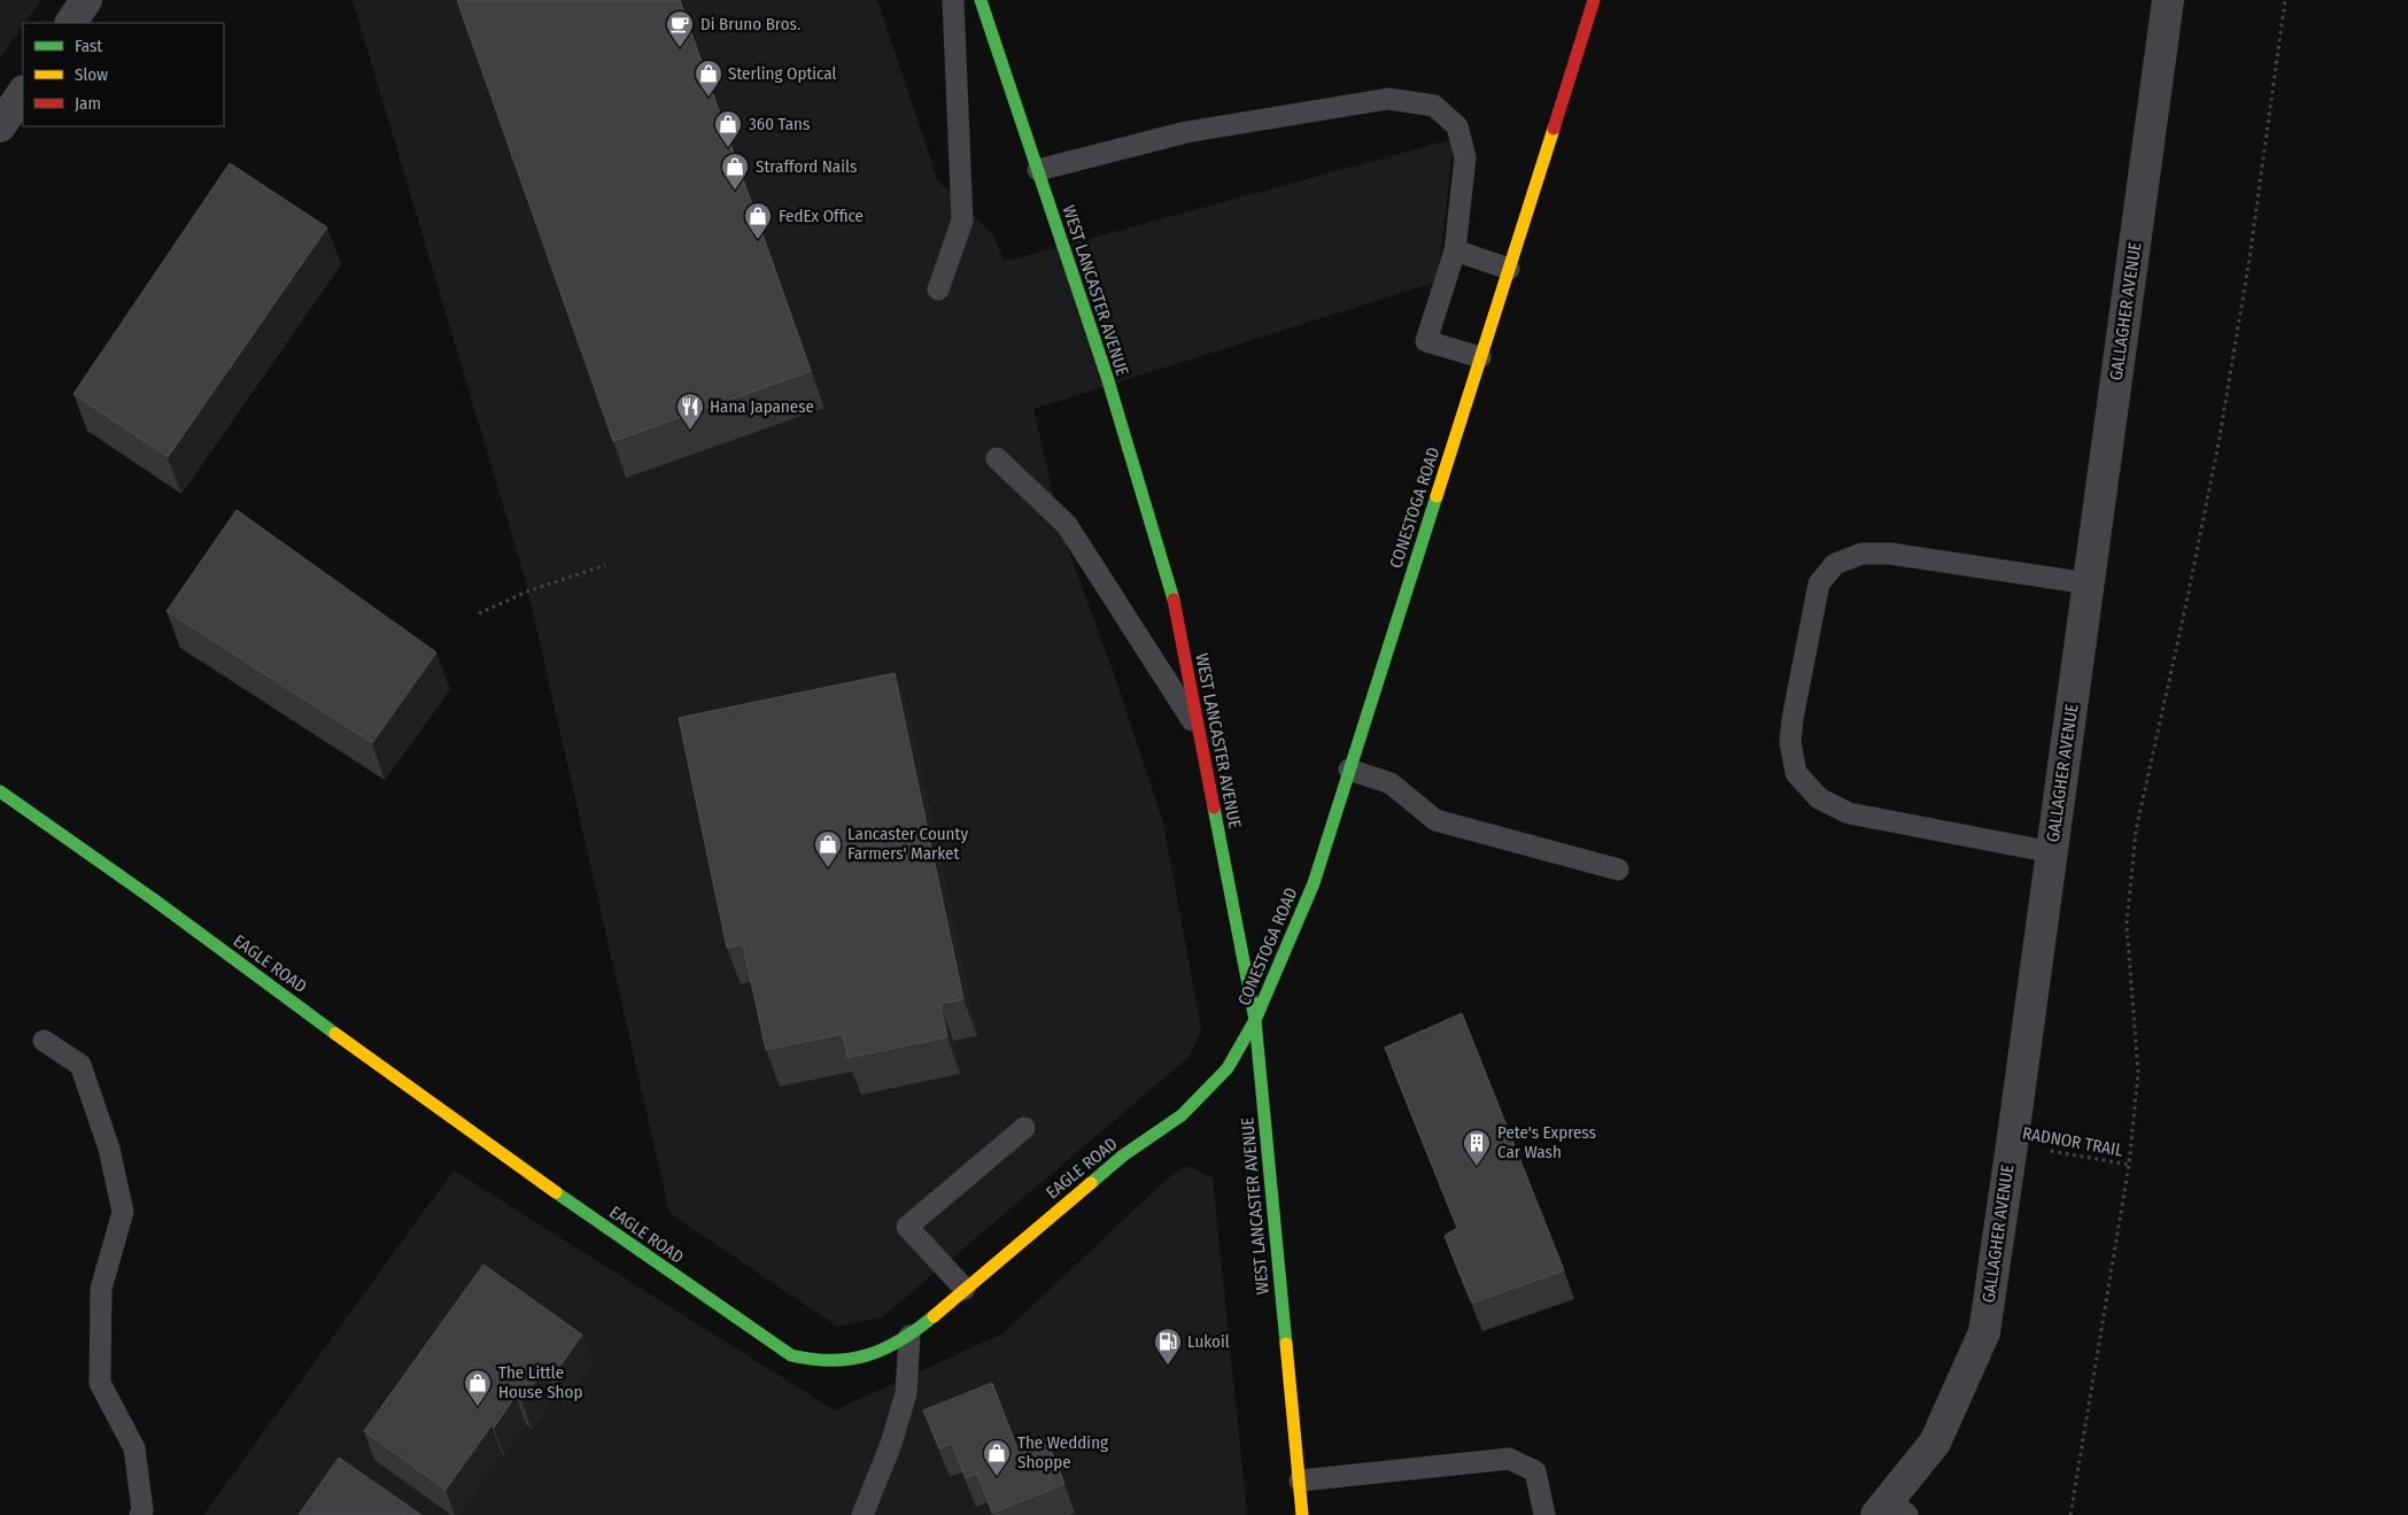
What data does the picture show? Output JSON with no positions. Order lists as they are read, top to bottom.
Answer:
{
  "streets": {
    "main road": ["WEST LANCASTER AVENUE", "CONESTOGA ROAD", "EAGLE ROAD"],
    "street": ["GALLAGHER AVENUE"],
    "path": ["RADNOR TRAIL"]
  },
  "crossings": [
    ["WEST LANCASTER AVENUE", "CONESTOGA ROAD"],
    ["WEST LANCASTER AVENUE", "EAGLE ROAD"],
    ["GALLAGHER AVENUE", "RADNOR TRAIL"],
    ["CONESTOGA ROAD", "EAGLE ROAD"]
  ],
  "places": {
    "cafe": ["Di Bruno Bros."],
    "shop": [
      "Sterling Optical",
      "360 Tans",
      "Strafford Nails",
      "FedEx Office",
      "Lancaster County Farmers' Market",
      "The Little House Shop",
      "The Wedding Shoppe"
    ],
    "restaurant": ["Hana Japanese"],
    "building": ["Pete's Express Car Wash"],
    "fuel station": ["Lukoil"]
  },
  "legend": ["Fast", "Slow", "Jam"]
}
